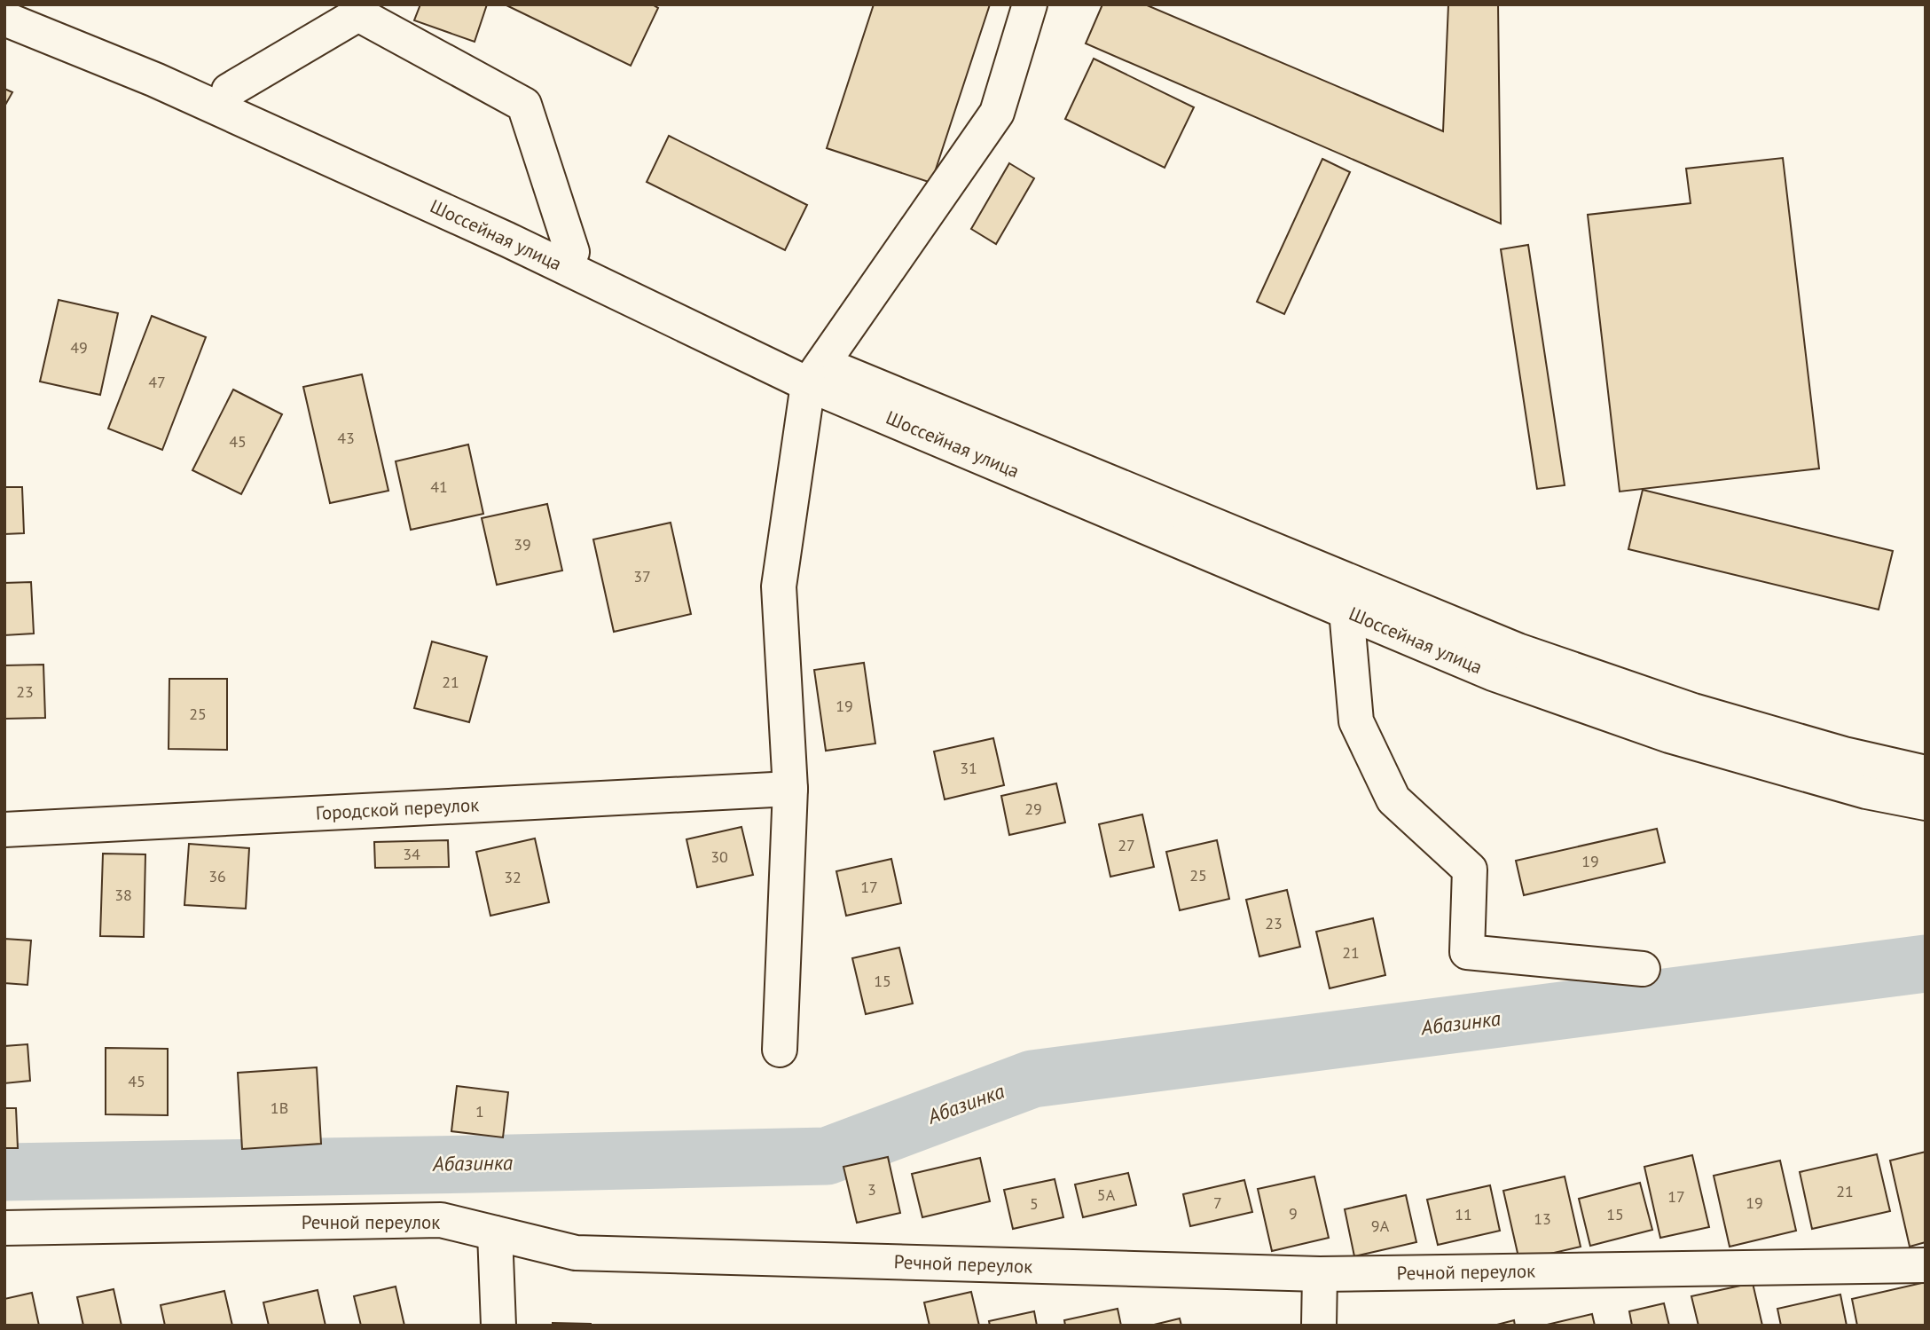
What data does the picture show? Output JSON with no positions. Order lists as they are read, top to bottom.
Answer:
{
  "streets": {
    "main road": ["Шоссейная улица", "Городской переулок", "Речной переулок"]
  },
  "water": ["Абазинка"],
  "house_numbers": [
    "49",
    "47",
    "43",
    "45",
    "41",
    "39",
    "37",
    "21",
    "23",
    "19",
    "25",
    "31",
    "29",
    "27",
    "34",
    "30",
    "19",
    "25",
    "36",
    "32",
    "17",
    "38",
    "23",
    "21",
    "15",
    "45",
    "1В",
    "1",
    "3",
    "21",
    "5А",
    "17",
    "7",
    "19",
    "5",
    "9",
    "11",
    "15",
    "13",
    "9А"
  ]
}
